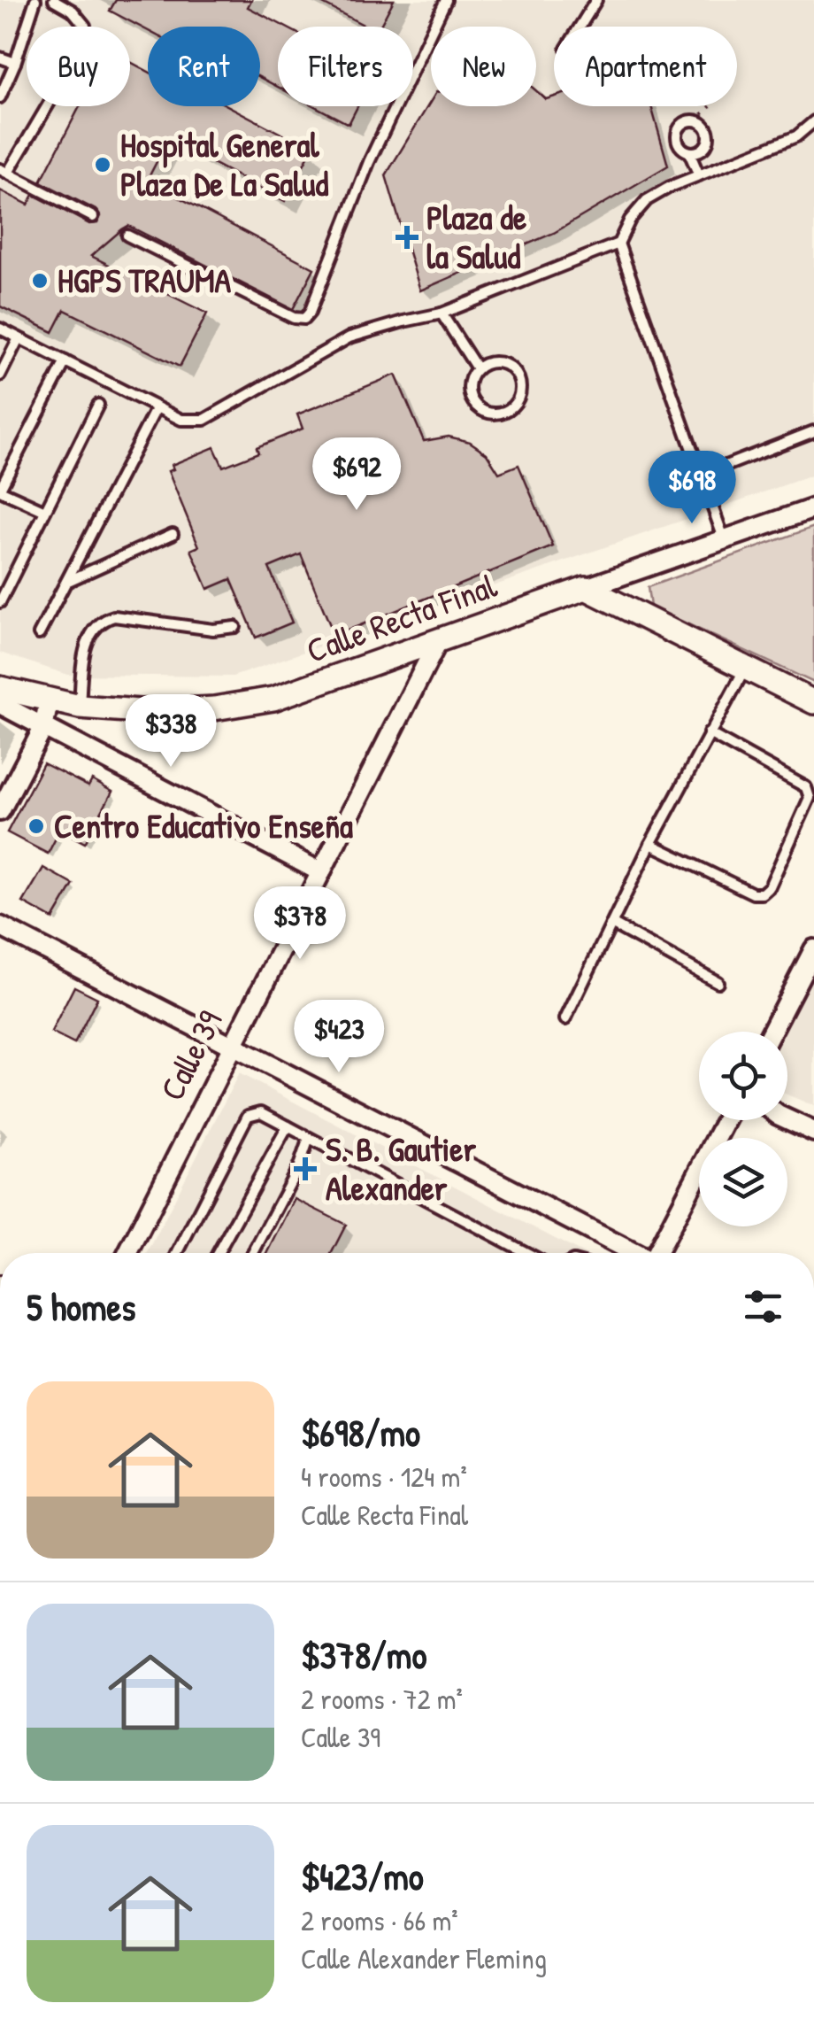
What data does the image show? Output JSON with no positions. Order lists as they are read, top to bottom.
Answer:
{
  "streets": {
    "street": ["Calle Recta Final", "Calle 39"]
  },
  "crossings": [
    ["Calle Recta Final", "Calle 39"]
  ],
  "places": {
    "other": ["Hospital General Plaza De La Salud", "HGPS TRAUMA", "Centro Educativo Enseña"],
    "health": ["Plaza de la Salud", "S. B. Gautier Alexander"]
  },
  "page": {
    "chip": [
      "Buy",
      "Rent",
      "Filters",
      "New",
      "Apartment"
    ],
    "price": [
      "$692",
      "$698",
      "$338",
      "$378",
      "$423"
    ],
    "heading": "5 homes",
    "list": [
      {
        "name": "$698/mo",
        "note": "4 rooms · 124 m² · Calle Recta Final"
      },
      {
        "name": "$378/mo",
        "note": "2 rooms · 72 m² · Calle 39"
      },
      {
        "name": "$423/mo",
        "note": "2 rooms · 66 m² · Calle Alexander Fleming"
      }
    ]
  }
}
